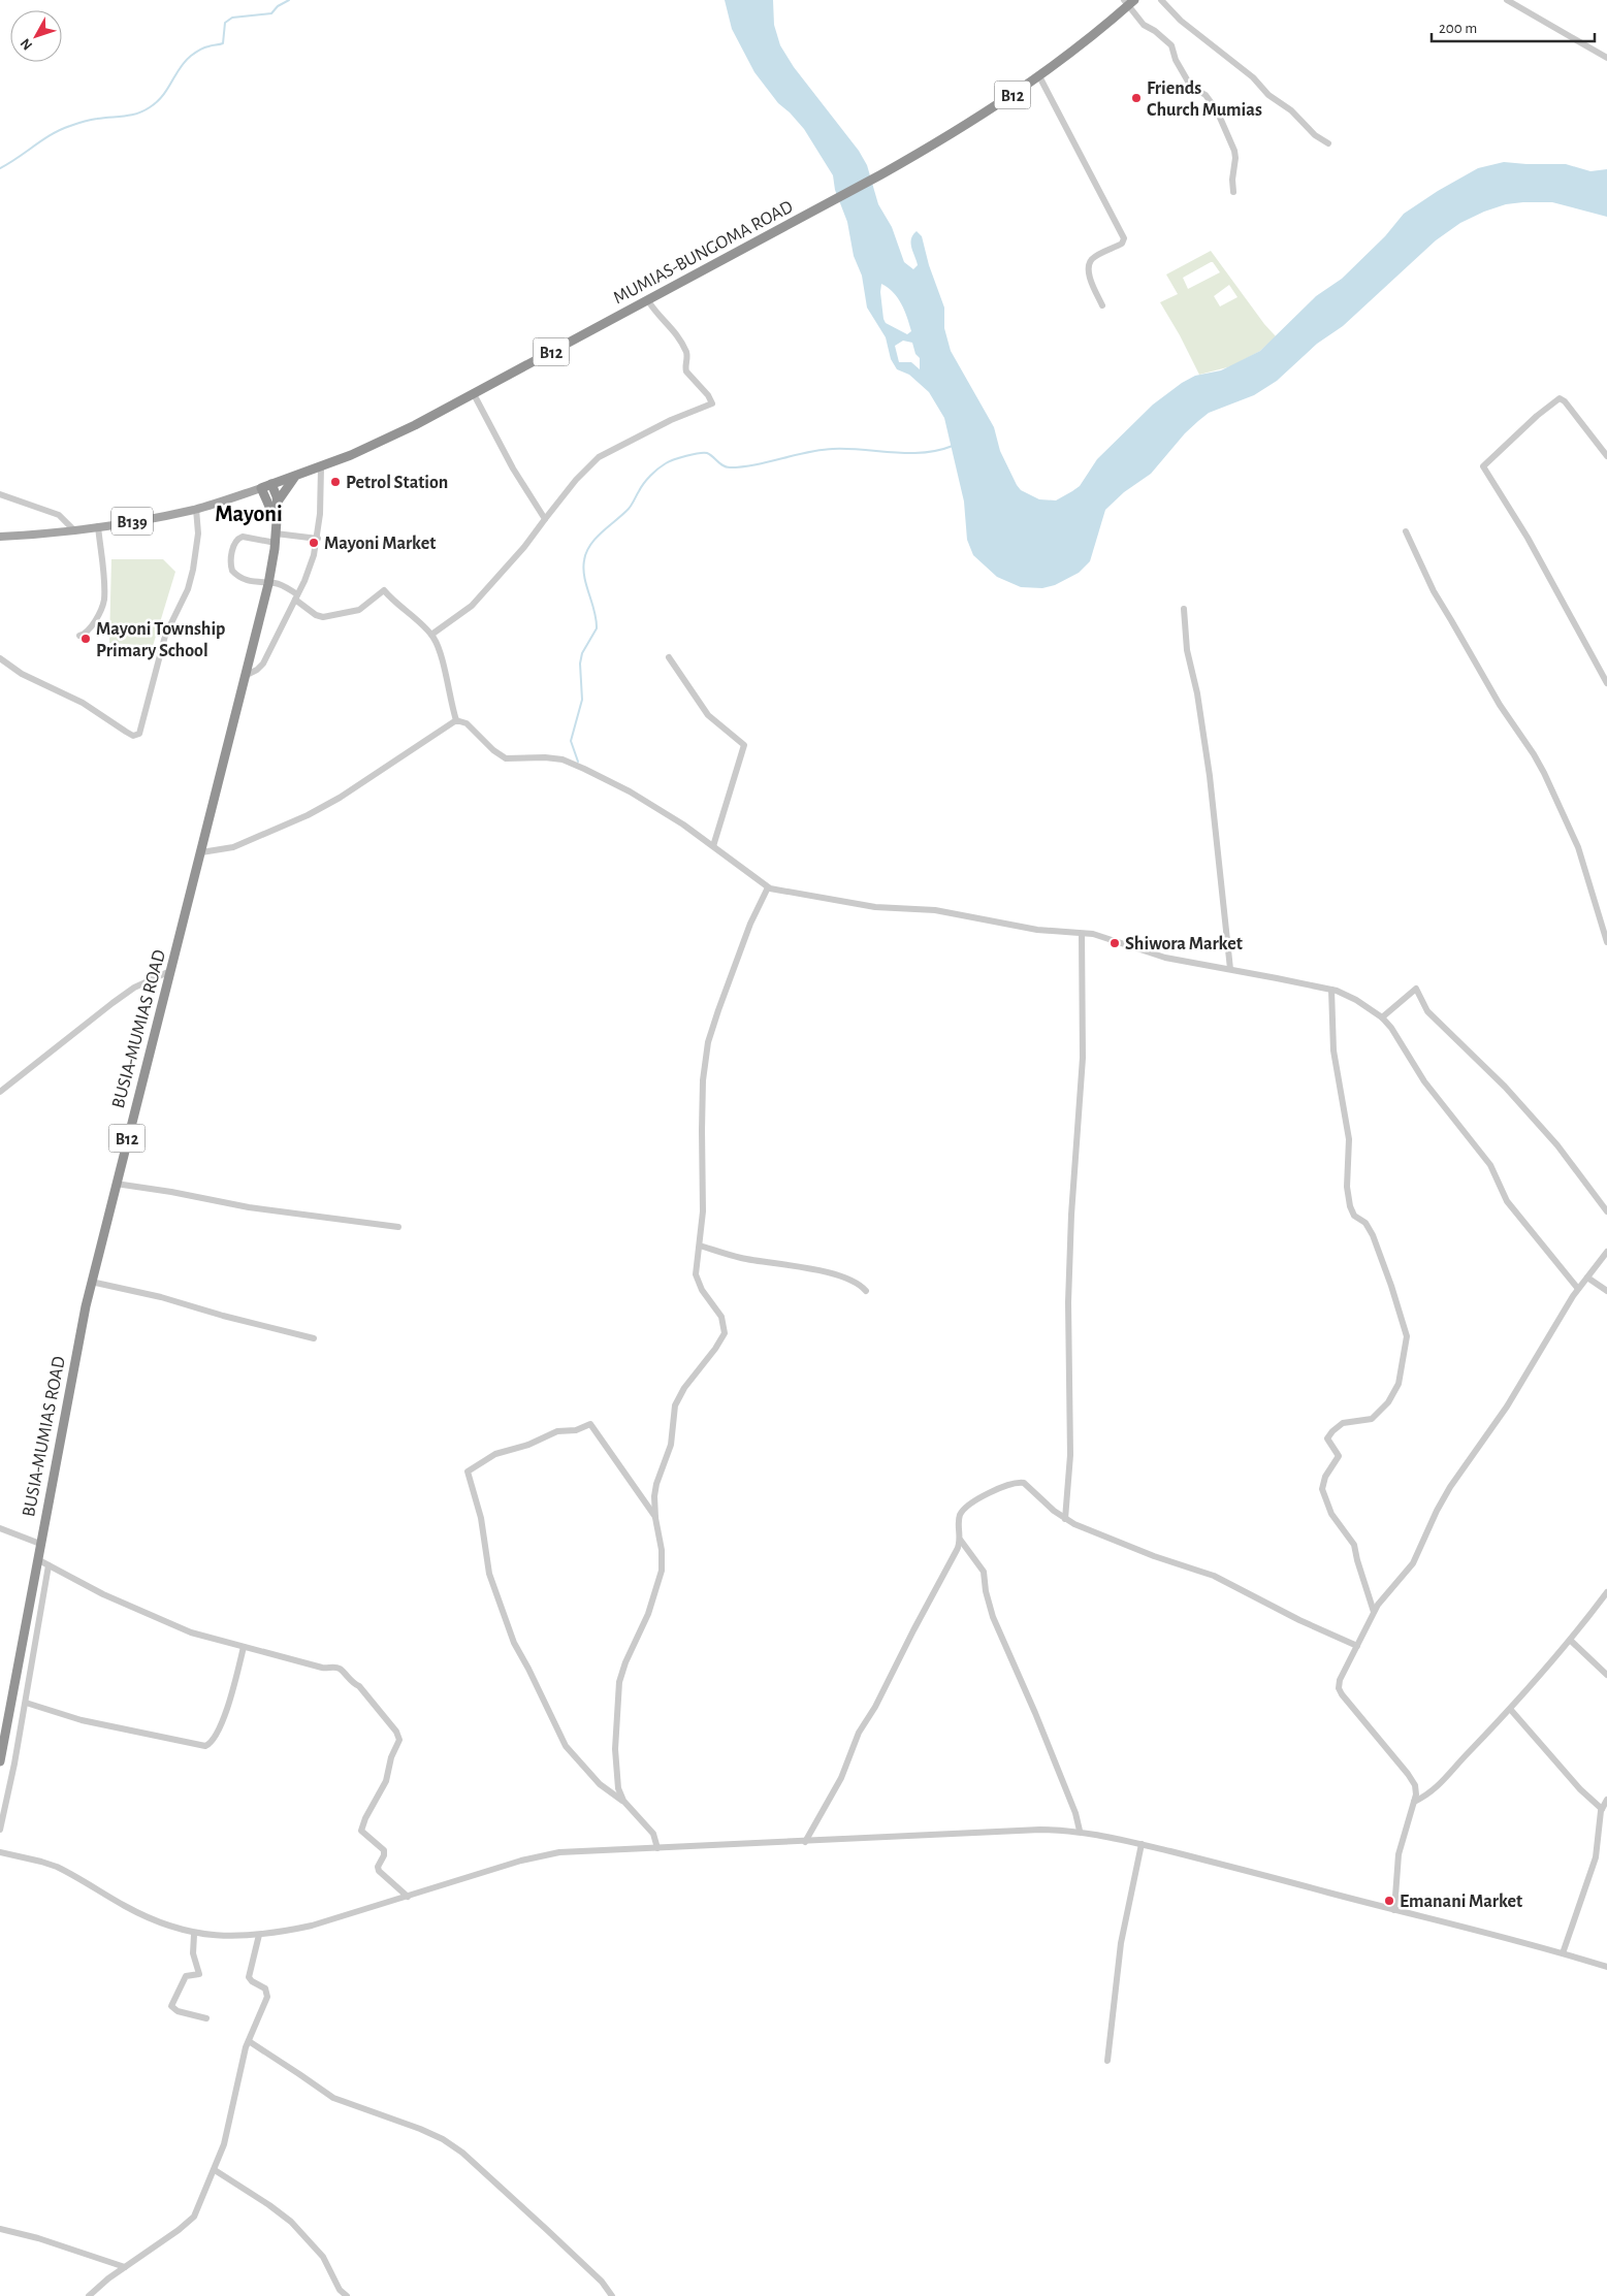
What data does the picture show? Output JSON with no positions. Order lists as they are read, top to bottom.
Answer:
{
  "streets": {
    "highway": ["B12", "MUMIAS-BUNGOMA ROAD", "BUSIA-MUMIAS ROAD"],
    "main road": ["B139"]
  },
  "crossings": [
    ["MUMIAS-BUNGOMA ROAD", "B139"],
    ["MUMIAS-BUNGOMA ROAD", "BUSIA-MUMIAS ROAD"],
    ["B139", "BUSIA-MUMIAS ROAD"]
  ],
  "districts": ["Mayoni"],
  "places": [
    "Friends Church Mumias",
    "Petrol Station",
    "Mayoni Market",
    "Mayoni Township Primary School",
    "Shiwora Market",
    "Emanani Market"
  ],
  "scale_bar": "200 m",
  "north": "bottom left"
}
